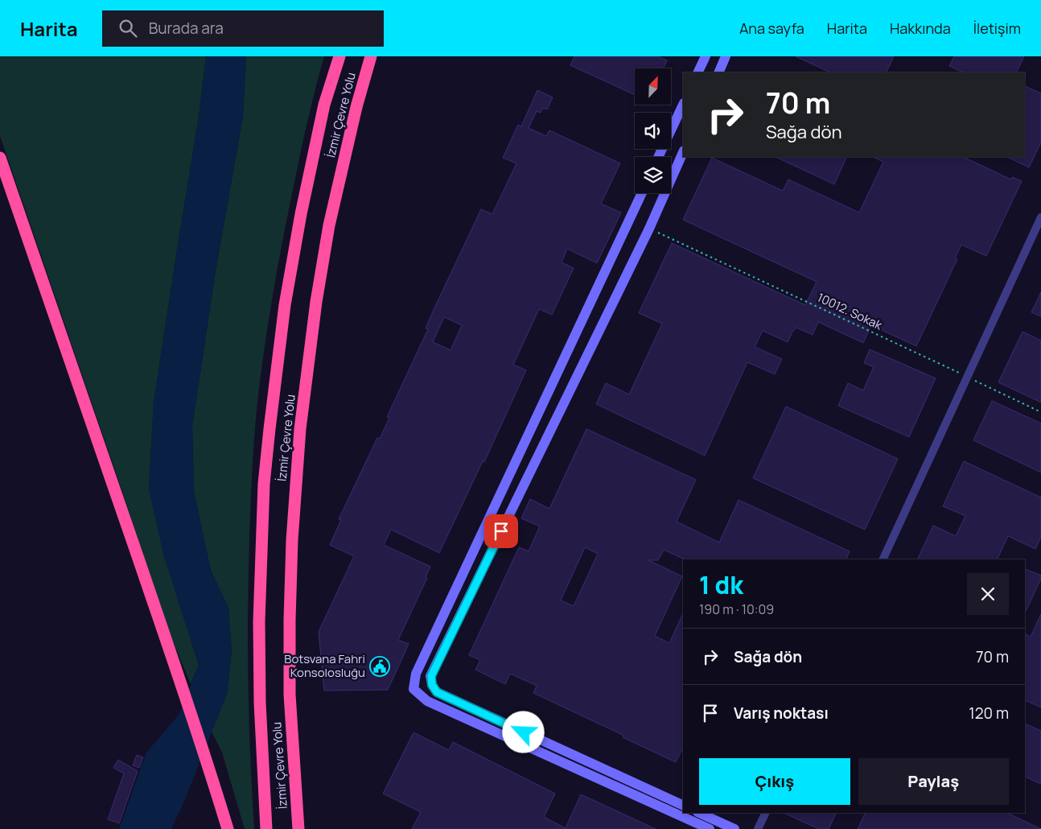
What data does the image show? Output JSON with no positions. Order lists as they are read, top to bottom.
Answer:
{
  "streets": {
    "highway": ["İzmir Çevre Yolu"],
    "path": ["10012. Sokak"]
  },
  "places": {
    "public building": ["Botsvana Fahri Konsolosluğu"]
  },
  "north": "top right",
  "page": {
    "header": "Harita",
    "search": "Burada ara",
    "nav": [
      "Ana sayfa",
      "Harita",
      "Hakkında",
      "İletişim"
    ],
    "turn": ["70 m", "Sağa dön"],
    "heading": ["1 dk", "190 m · 10:09"],
    "list": [
      {
        "name": "Sağa dön",
        "value": "70 m"
      },
      {
        "name": "Varış noktası",
        "value": "120 m"
      }
    ],
    "buttons": ["Çıkış", "Paylaş"]
  }
}
